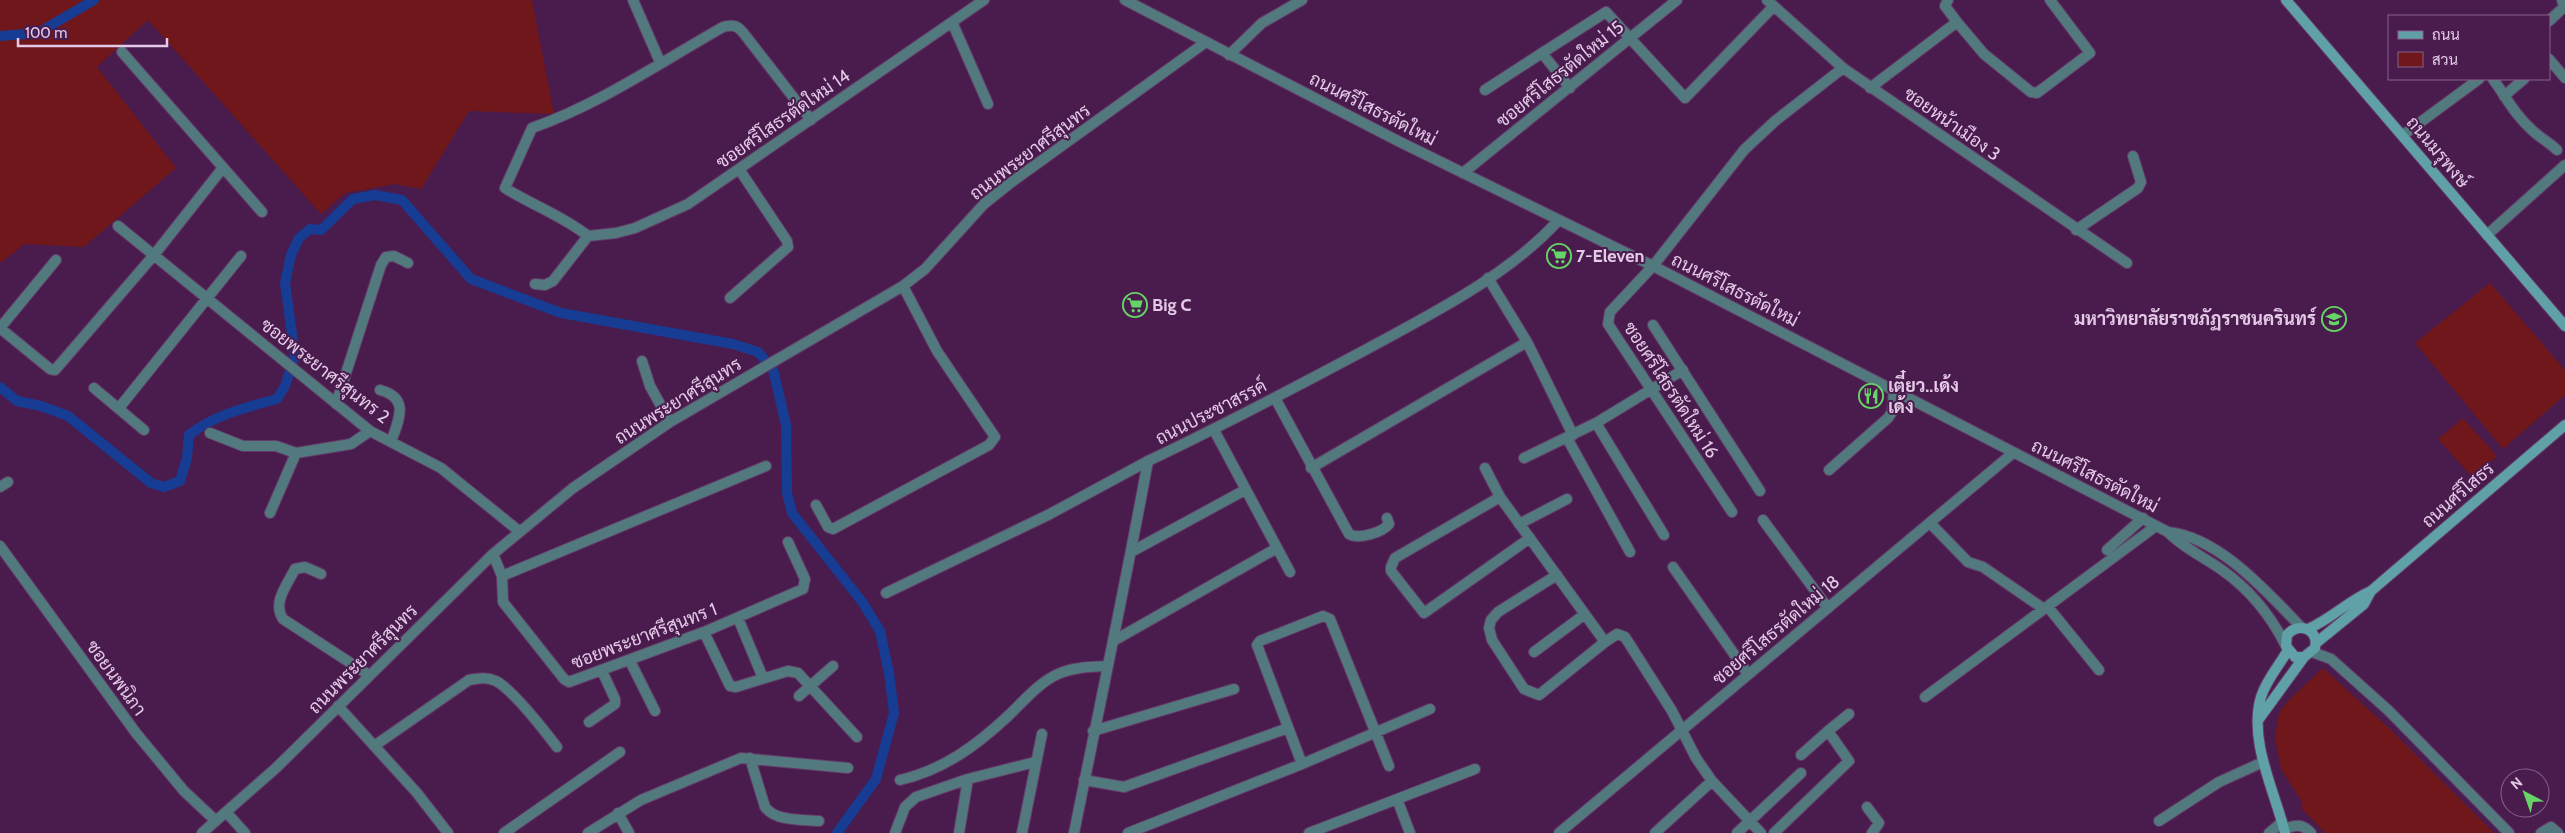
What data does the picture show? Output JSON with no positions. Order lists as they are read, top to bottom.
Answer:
{
  "streets": {
    "main road": ["ถนนมรุพงษ์", "ถนนศรีโสธร"],
    "street": [
      "ซอยศรีโสธรตัดใหม่ 15",
      "ถนนศรีโสธรตัดใหม่",
      "ซอยศรีโสธรตัดใหม่ 14",
      "ซอยหน้าเมือง 3",
      "ถนนพระยาศรีสุนทร",
      "ซอยพระยาศรีสุนทร 2",
      "ซอยศรีโสธรตัดใหม่ 16",
      "ถนนประชาสรรค์",
      "ซอยศรีโสธรตัดใหม่ 18",
      "ซอยพระยาศรีสุนทร 1",
      "ซอยนพนิภา"
    ]
  },
  "crossings": [
    ["ซอยศรีโสธรตัดใหม่ 15", "ถนนศรีโสธรตัดใหม่"],
    ["ถนนศรีโสธรตัดใหม่", "ถนนพระยาศรีสุนทร"],
    ["ถนนศรีโสธรตัดใหม่", "ซอยศรีโสธรตัดใหม่ 16"],
    ["ถนนศรีโสธรตัดใหม่", "ถนนประชาสรรค์"],
    ["ถนนศรีโสธรตัดใหม่", "ถนนศรีโสธร"],
    ["ถนนศรีโสธรตัดใหม่", "ซอยศรีโสธรตัดใหม่ 18"],
    ["ถนนพระยาศรีสุนทร", "ซอยพระยาศรีสุนทร 2"],
    ["ถนนพระยาศรีสุนทร", "ซอยพระยาศรีสุนทร 1"],
    ["ถนนพระยาศรีสุนทร", "ซอยนพนิภา"]
  ],
  "places": {
    "supermarket": ["7-Eleven", "Big C"],
    "school or university": ["มหาวิทยาลัยราชภัฏราชนครินทร์"],
    "restaurant": ["เตี๋ยว..เด้ง เด้ง"]
  },
  "legend": ["ถนน", "สวน"],
  "scale_bar": "100 m",
  "north": "top left"
}
